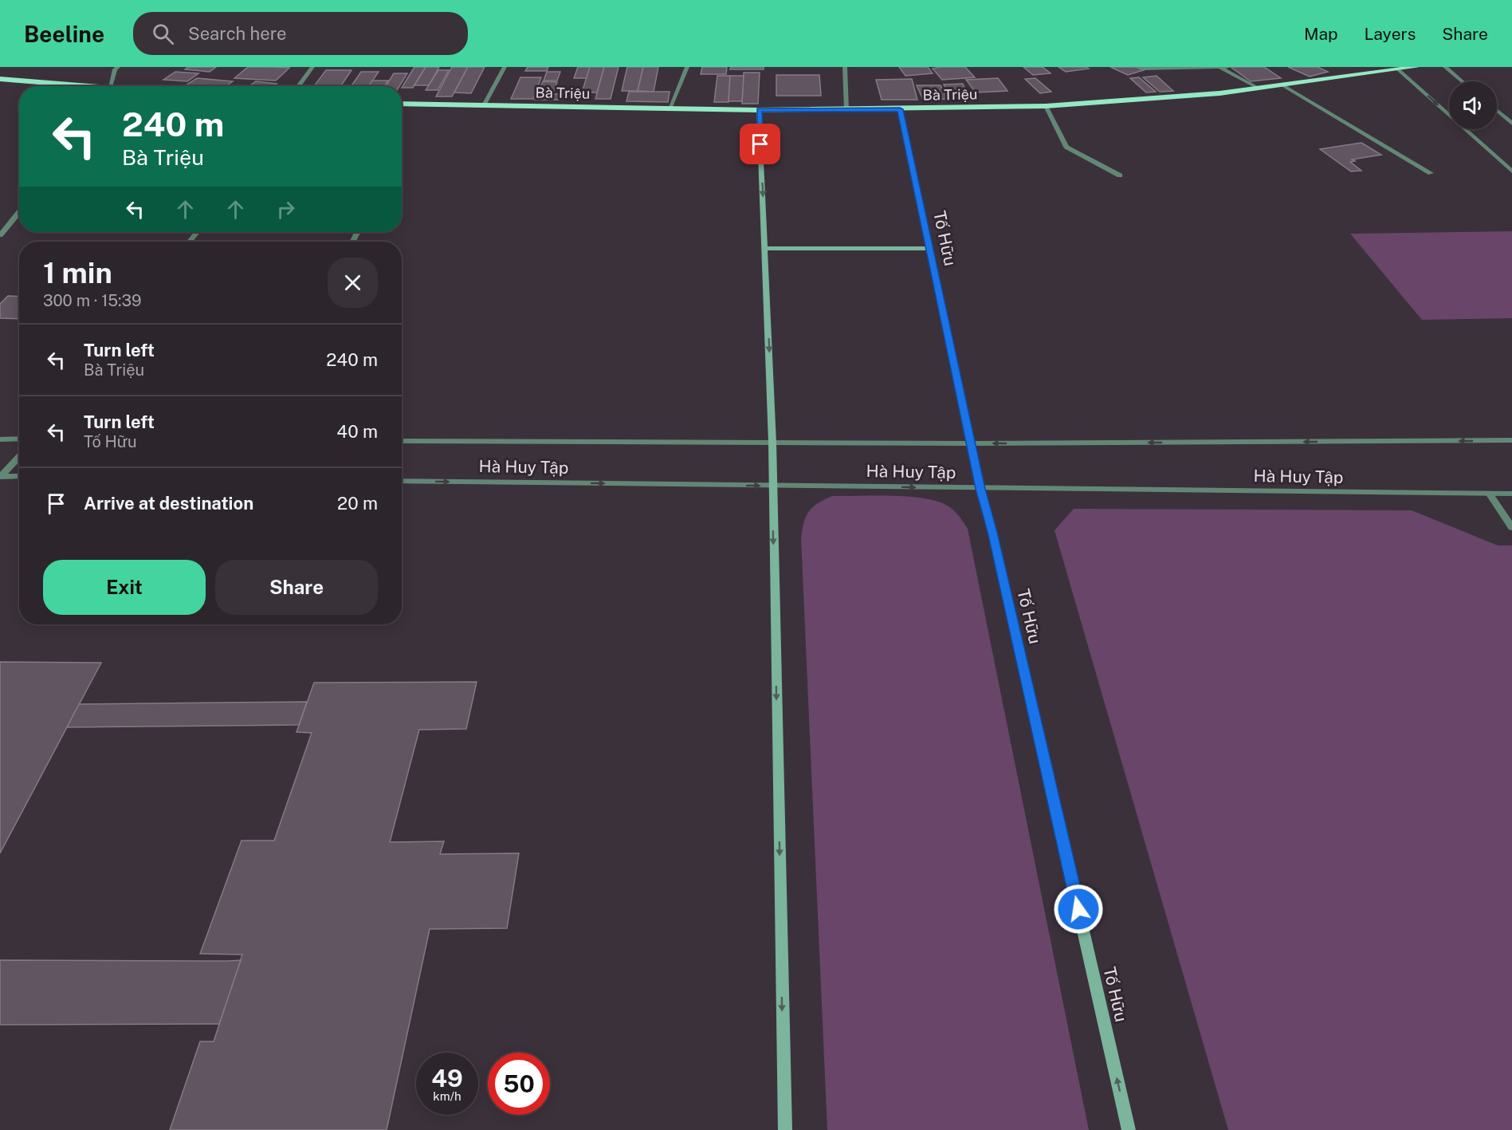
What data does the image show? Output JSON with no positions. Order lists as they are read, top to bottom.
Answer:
{
  "streets": {
    "highway": ["Bà Triệu"],
    "main road": ["Tố Hữu"],
    "street": ["Hà Huy Tập"]
  },
  "crossings": [
    ["Bà Triệu", "Tố Hữu"],
    ["Tố Hữu", "Hà Huy Tập"]
  ],
  "one_way": ["Tố Hữu"],
  "page": {
    "header": "Beeline",
    "search": "Search here",
    "nav": ["Map", "Layers", "Share"],
    "turn": ["240 m", "Bà Triệu"],
    "heading": ["1 min", "300 m · 15:39"],
    "list": [
      {
        "name": "Turn left",
        "note": "Bà Triệu",
        "value": "240 m"
      },
      {
        "name": "Turn left",
        "note": "Tố Hữu",
        "value": "40 m"
      },
      {
        "name": "Arrive at destination",
        "value": "20 m"
      }
    ],
    "buttons": ["Exit", "Share"],
    "speed": "49 km/h",
    "limit": "50"
  }
}
